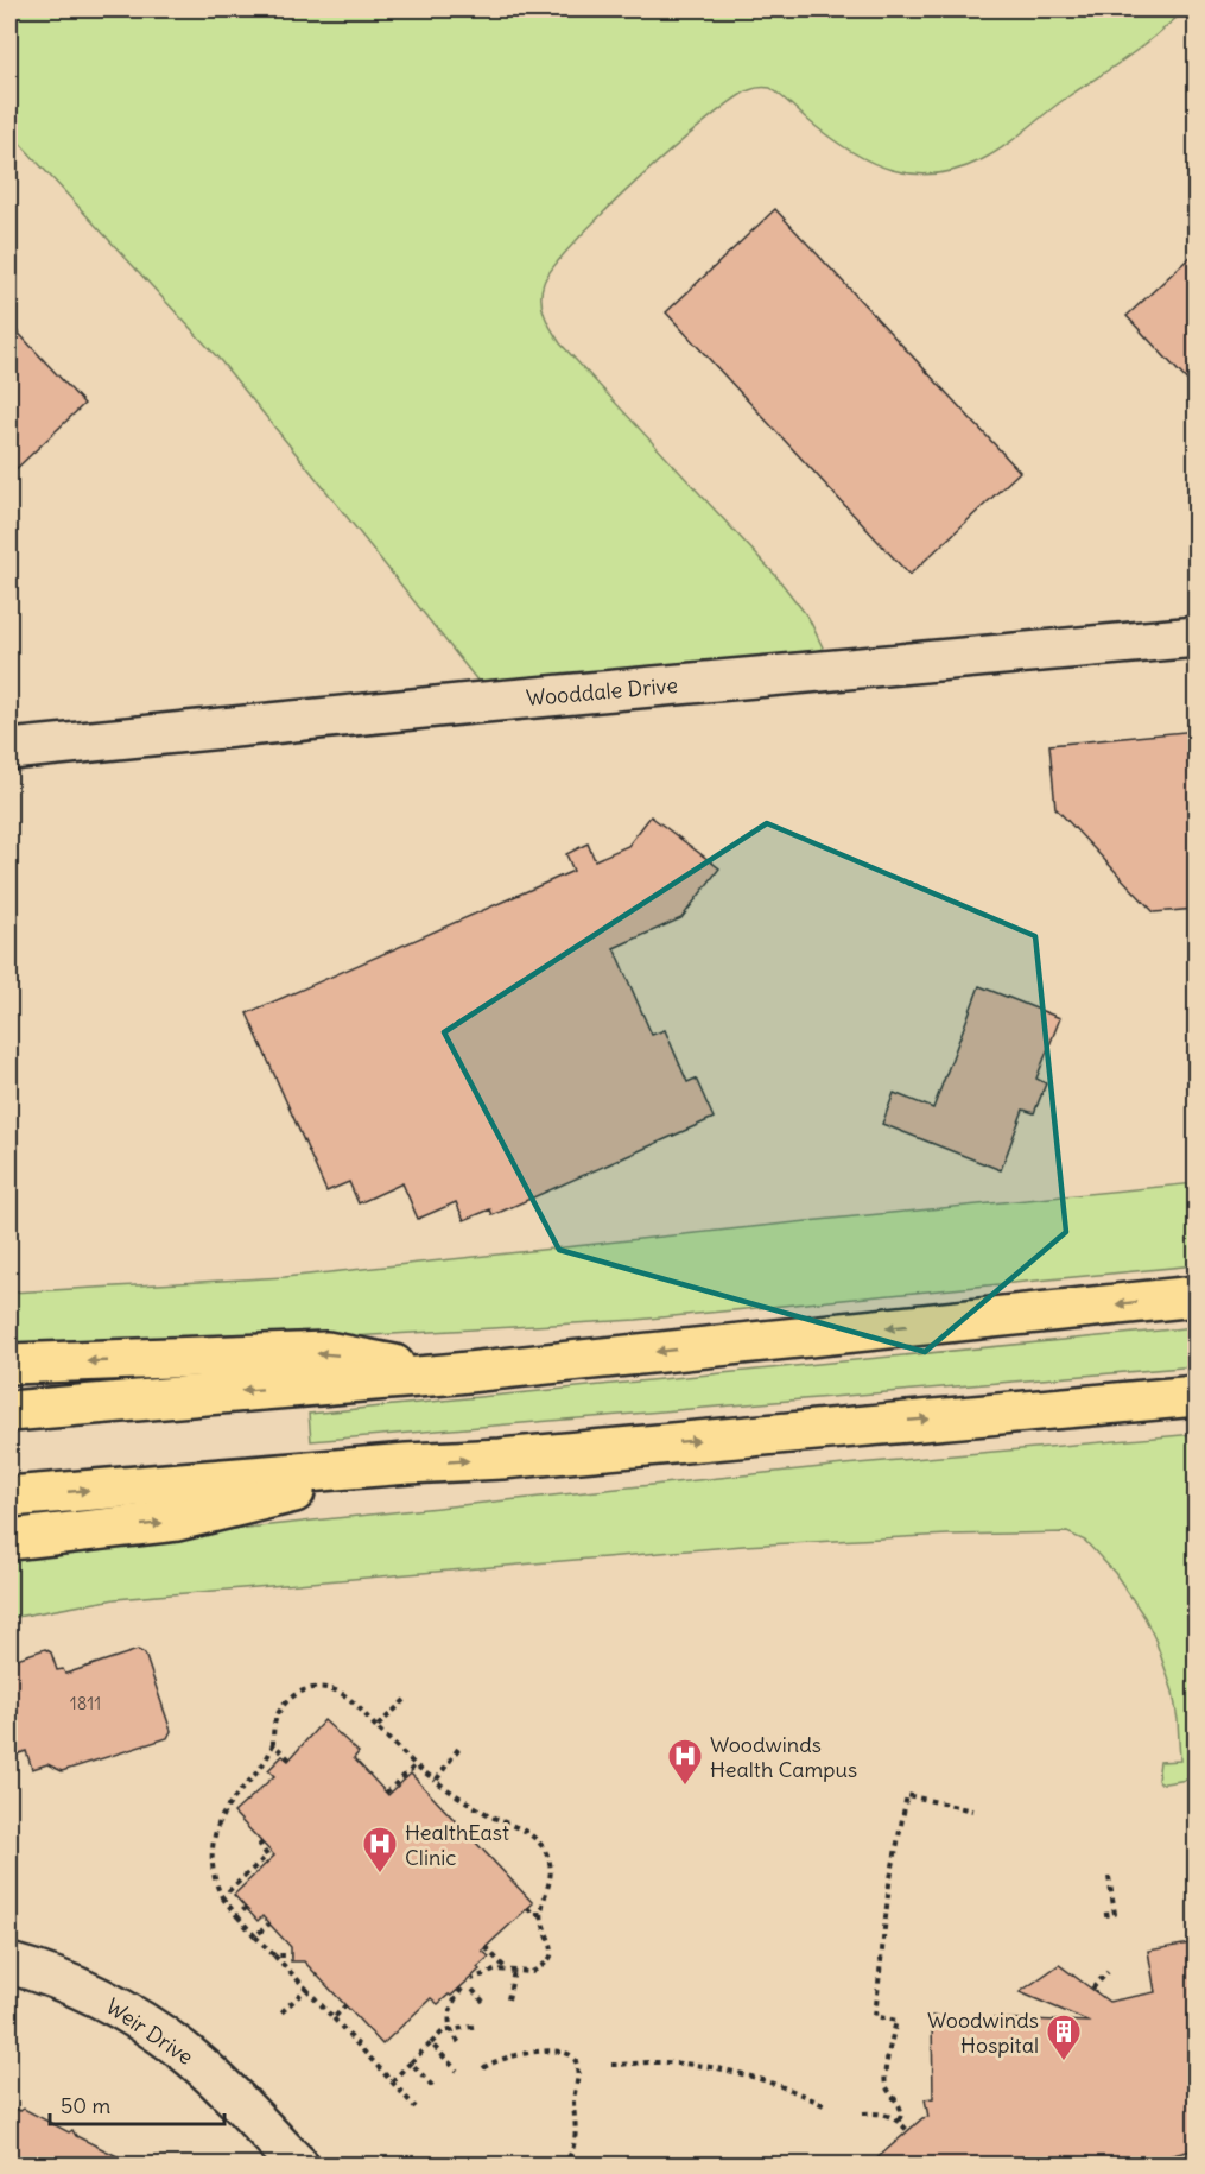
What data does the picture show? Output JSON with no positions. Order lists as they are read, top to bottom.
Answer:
{
  "streets": {
    "street": ["Wooddale Drive", "Weir Drive"]
  },
  "places": {
    "hospital": ["Woodwinds Health Campus", "HealthEast Clinic"],
    "building": ["Woodwinds Hospital"]
  },
  "house_numbers": ["1811"],
  "scale_bar": "50 m"
}
